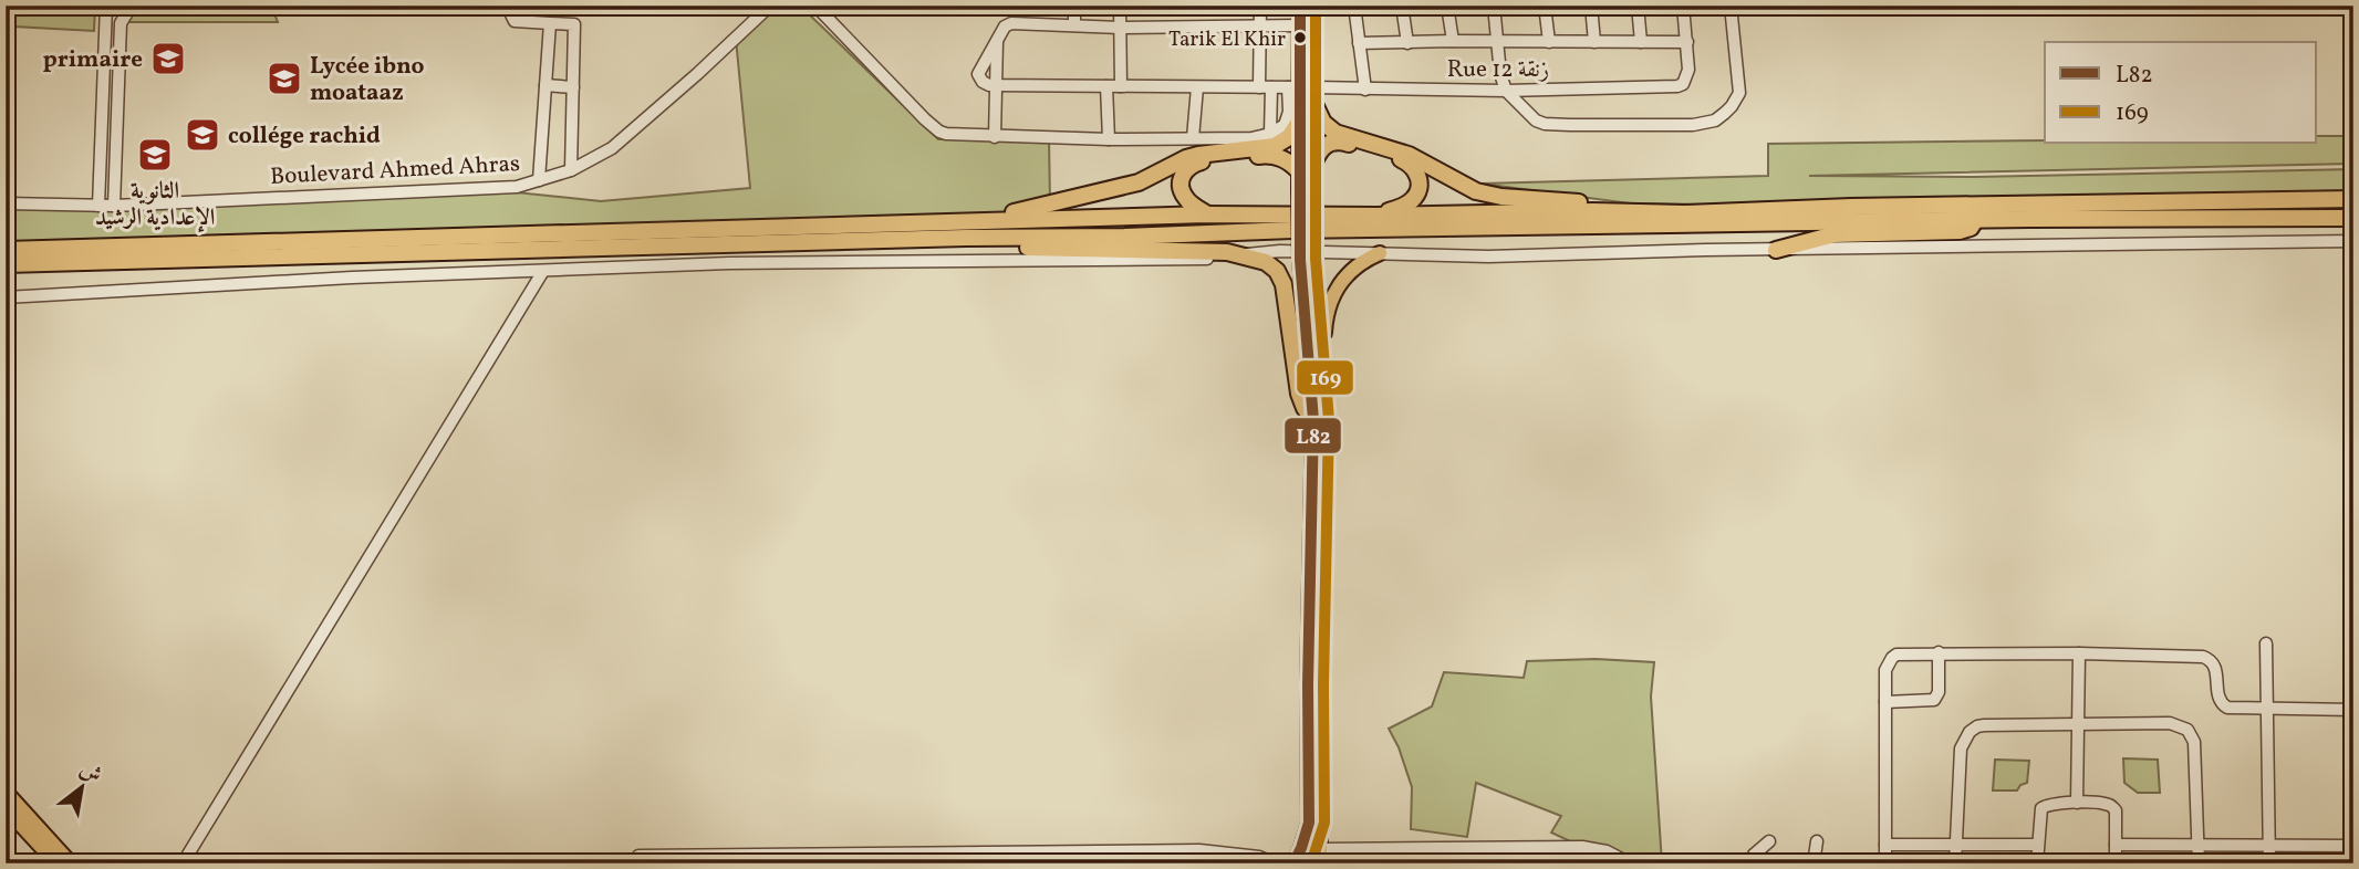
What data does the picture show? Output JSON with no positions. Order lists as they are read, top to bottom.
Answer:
{
  "streets": {
    "street": ["Rue 12 زنقة", "Boulevard Ahmed Ahras"]
  },
  "places": {
    "other": ["Tarik El Khir"],
    "school or university": [
      "primaire",
      "Lycée ibno moataaz",
      "collége rachid",
      "الثانوية الإعدادية الرشيد"
    ]
  },
  "lines": ["transit line L82", "transit line 169"],
  "legend": ["L82", "169"],
  "north": "top right"
}
